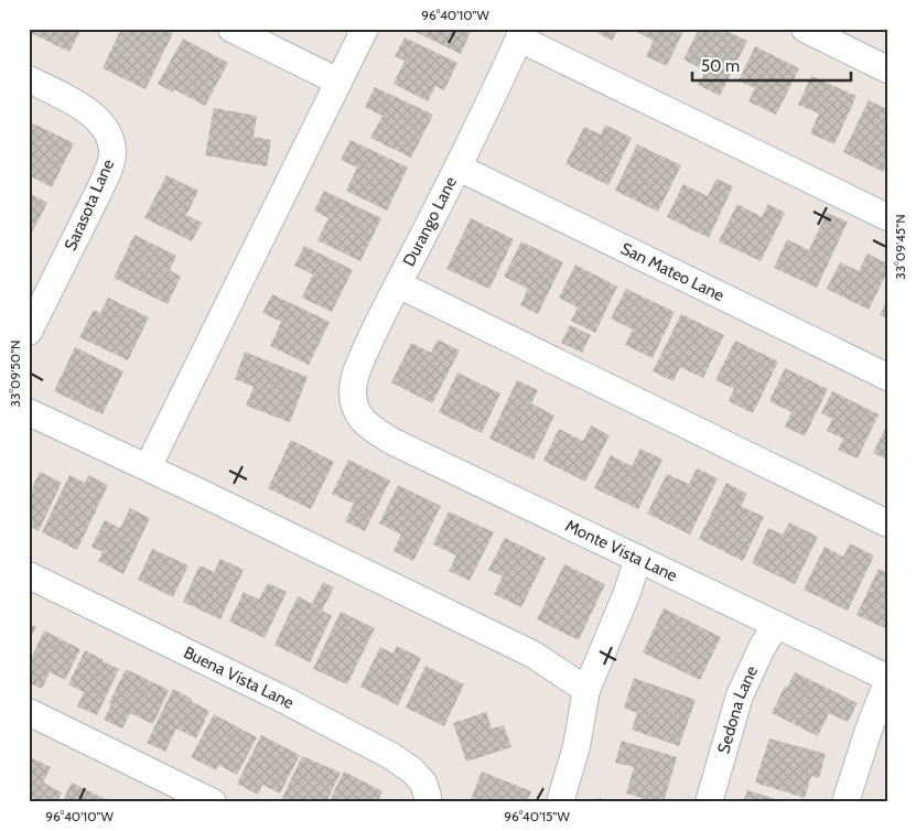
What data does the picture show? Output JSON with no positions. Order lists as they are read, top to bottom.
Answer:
{
  "streets": {
    "street": [
      "Sarasota Lane",
      "Durango Lane",
      "San Mateo Lane",
      "Monte Vista Lane",
      "Buena Vista Lane",
      "Sedona Lane"
    ]
  },
  "crossings": [
    ["Durango Lane", "San Mateo Lane"],
    ["Durango Lane", "Monte Vista Lane"],
    ["Monte Vista Lane", "Sedona Lane"]
  ],
  "scale_bar": "50 m",
  "coordinates": [
    "96°40'10\"W",
    "33°09'45\"N",
    "33°09'50\"N",
    "96°40'15\"W"
  ]
}
